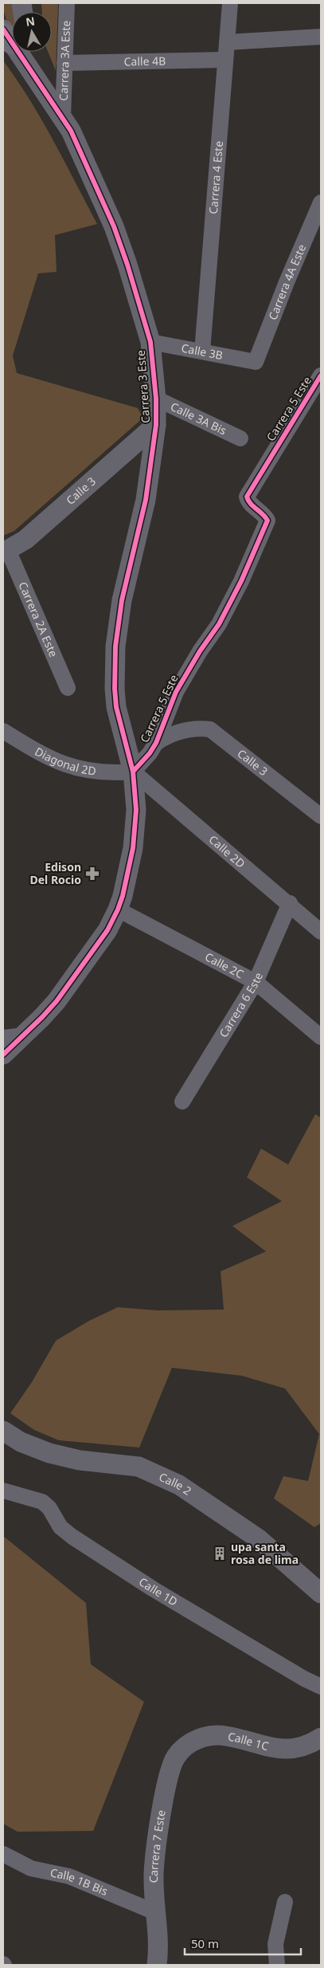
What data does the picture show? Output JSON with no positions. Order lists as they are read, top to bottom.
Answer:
{
  "streets": {
    "street": [
      "Carrera 3A Este",
      "Calle 4B",
      "Carrera 4 Este",
      "Carrera 4A Este",
      "Calle 3B",
      "Carrera 3 Este",
      "Carrera 5 Este",
      "Calle 3A Bis",
      "Calle 3",
      "Carrera 2A Este",
      "Diagonal 2D",
      "Calle 2D",
      "Calle 2C",
      "Carrera 6 Este",
      "Calle 2",
      "Calle 1D",
      "Calle 1C",
      "Carrera 7 Este",
      "Calle 1B Bis"
    ]
  },
  "crossings": [
    ["Carrera 3A Este", "Calle 4B"],
    ["Carrera 3A Este", "Carrera 3 Este"],
    ["Calle 4B", "Carrera 4 Este"],
    ["Carrera 4 Este", "Calle 3B"],
    ["Carrera 4A Este", "Calle 3B"],
    ["Calle 3B", "Carrera 3 Este"],
    ["Carrera 3 Este", "Carrera 5 Este"],
    ["Carrera 3 Este", "Calle 3A Bis"],
    ["Carrera 3 Este", "Calle 3"],
    ["Carrera 3 Este", "Diagonal 2D"],
    ["Carrera 3 Este", "Calle 2D"],
    ["Carrera 5 Este", "Calle 3"],
    ["Carrera 5 Este", "Diagonal 2D"],
    ["Carrera 5 Este", "Calle 2D"],
    ["Calle 3", "Carrera 2A Este"],
    ["Diagonal 2D", "Calle 2D"],
    ["Calle 2D", "Carrera 6 Este"],
    ["Calle 2C", "Carrera 6 Este"],
    ["Calle 1C", "Carrera 7 Este"],
    ["Carrera 7 Este", "Calle 1B Bis"]
  ],
  "places": {
    "pharmacy": ["Edison Del Rocio"],
    "building": ["upa santa rosa de lima"]
  },
  "scale_bar": "50 m",
  "north": "top"
}
